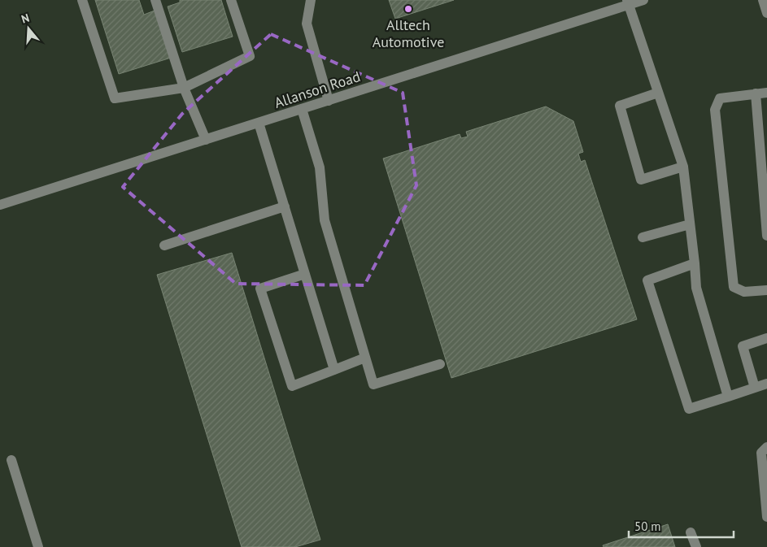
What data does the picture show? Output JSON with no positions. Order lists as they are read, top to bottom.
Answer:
{
  "streets": {
    "street": ["Allanson Road"]
  },
  "places": ["Alltech Automotive"],
  "scale_bar": "50 m",
  "north": "top"
}
